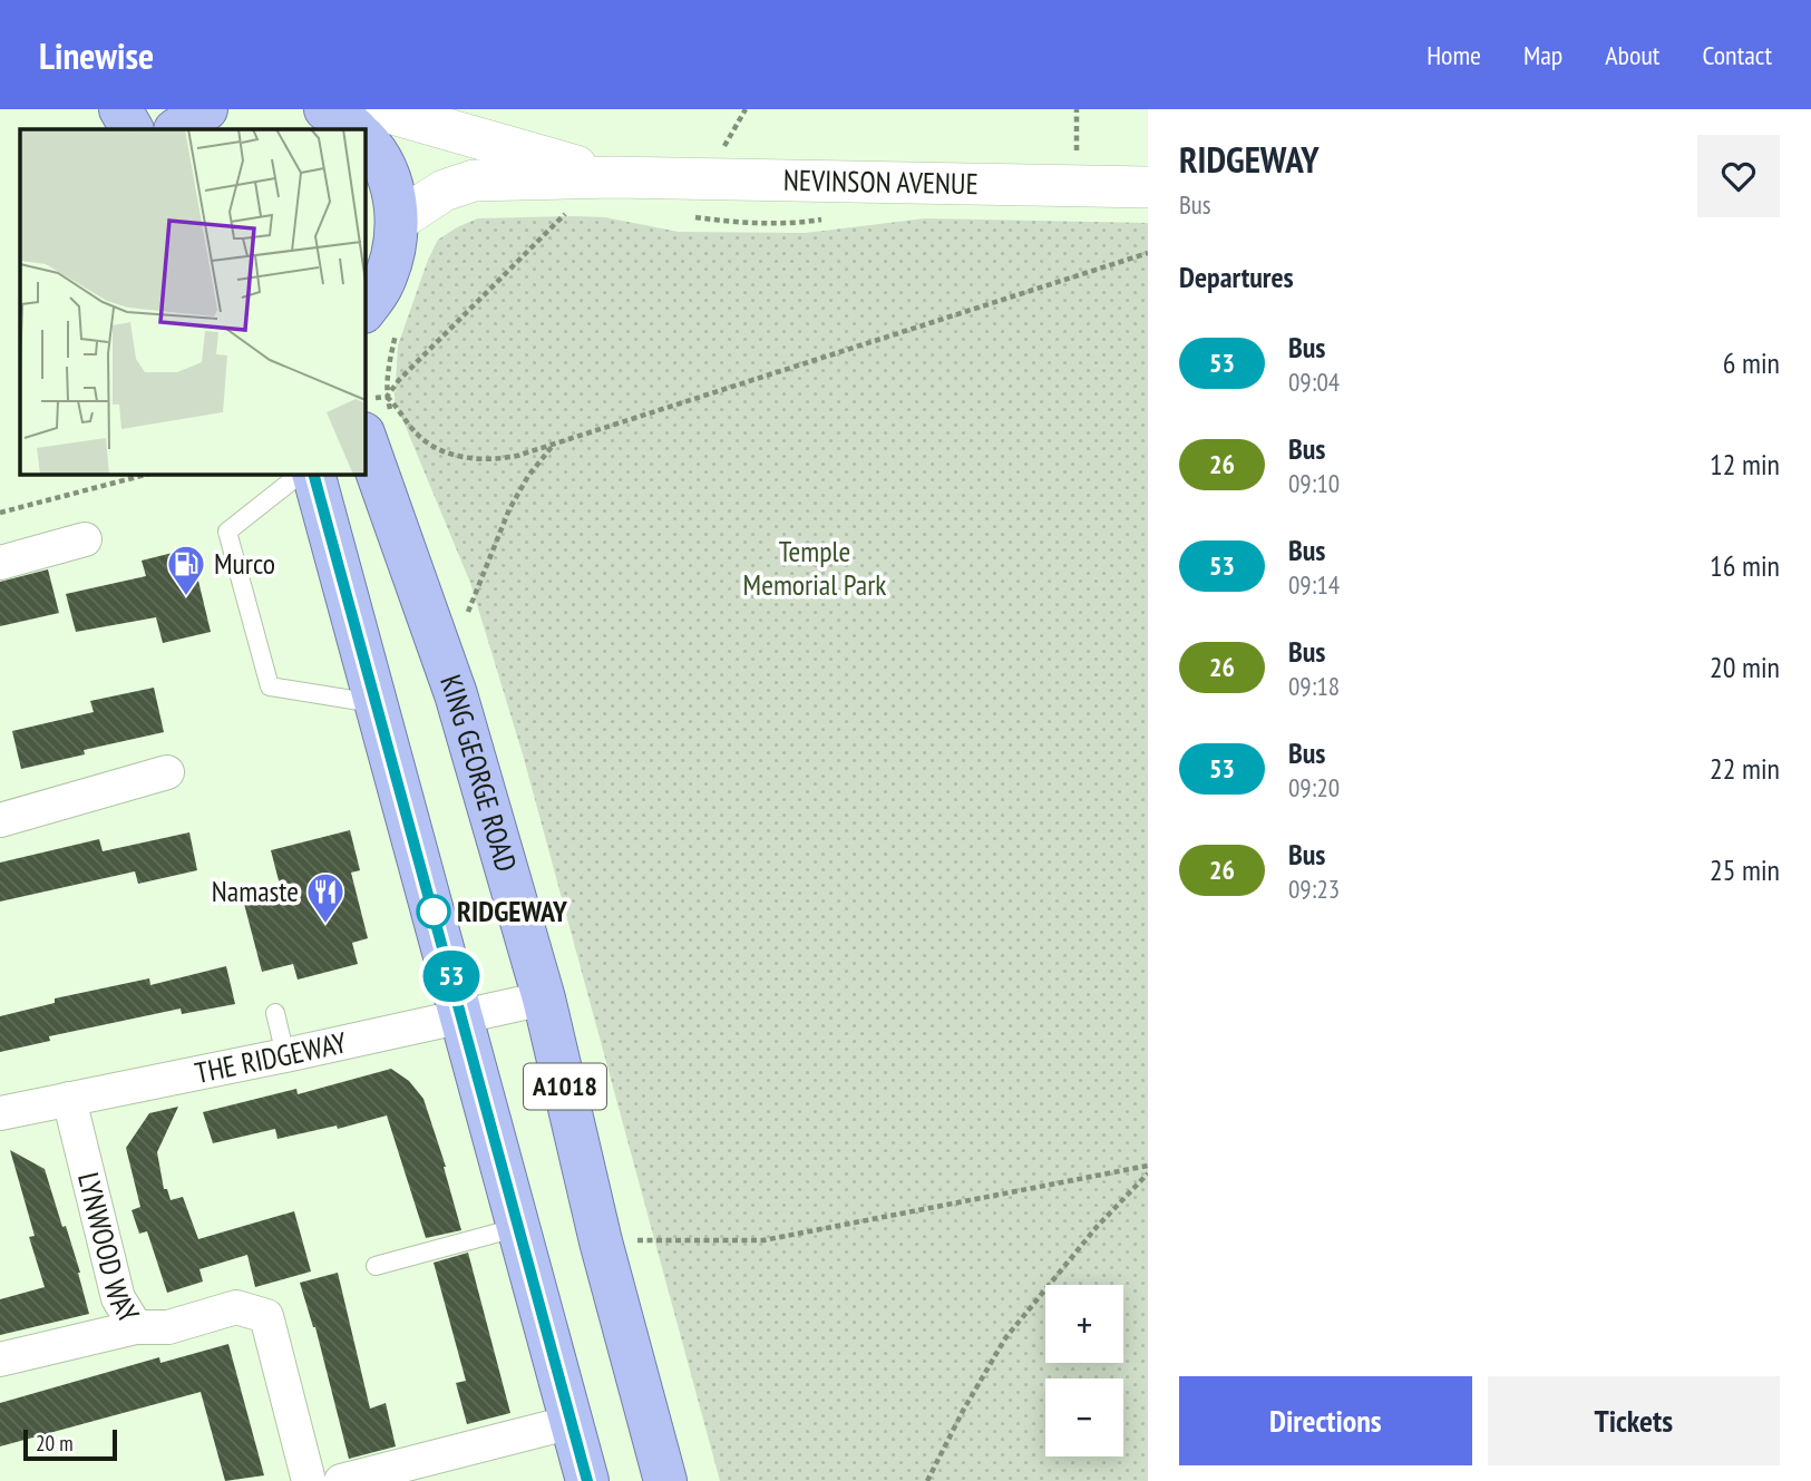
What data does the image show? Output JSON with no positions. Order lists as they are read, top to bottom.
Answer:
{
  "streets": {
    "highway": ["KING GEORGE ROAD", "A1018"],
    "street": ["NEVINSON AVENUE", "THE RIDGEWAY", "LYNWOOD WAY"]
  },
  "crossings": [
    ["KING GEORGE ROAD", "THE RIDGEWAY"],
    ["THE RIDGEWAY", "A1018"],
    ["THE RIDGEWAY", "LYNWOOD WAY"]
  ],
  "parks": ["Temple Memorial Park"],
  "places": {
    "fuel station": ["Murco"],
    "other": ["RIDGEWAY"],
    "restaurant": ["Namaste"]
  },
  "lines": ["bus line 53"],
  "scale_bar": "20 m",
  "page": {
    "header": "Linewise",
    "nav": [
      "Home",
      "Map",
      "About",
      "Contact"
    ],
    "on_map": "53",
    "heading": [
      ["RIDGEWAY", "Bus"],
      "Departures"
    ],
    "list": [
      {
        "mark": "53",
        "name": "Bus",
        "note": "09:04",
        "value": "6 min"
      },
      {
        "mark": "26",
        "name": "Bus",
        "note": "09:10",
        "value": "12 min"
      },
      {
        "mark": "53",
        "name": "Bus",
        "note": "09:14",
        "value": "16 min"
      },
      {
        "mark": "26",
        "name": "Bus",
        "note": "09:18",
        "value": "20 min"
      },
      {
        "mark": "53",
        "name": "Bus",
        "note": "09:20",
        "value": "22 min"
      },
      {
        "mark": "26",
        "name": "Bus",
        "note": "09:23",
        "value": "25 min"
      }
    ],
    "map_buttons": ["+", "−"],
    "buttons": ["Directions", "Tickets"],
    "scale": "20 m"
  }
}
